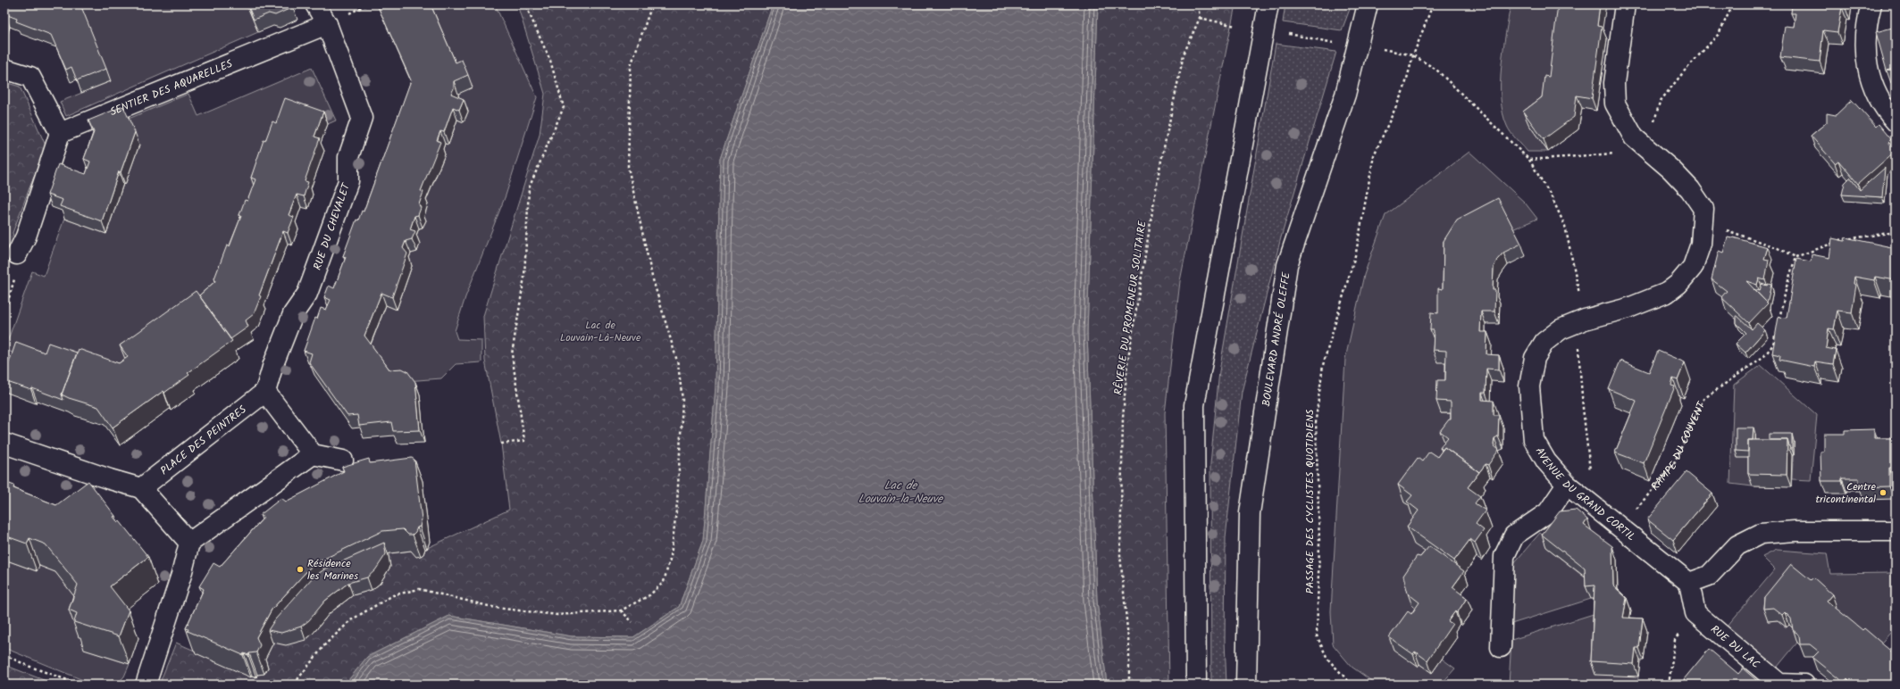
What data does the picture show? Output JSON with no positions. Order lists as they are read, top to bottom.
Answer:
{
  "streets": {
    "street": [
      "SENTIER DES AQUARELLES",
      "RUE DU CHEVALET",
      "BOULEVARD ANDRÉ OLEFFE",
      "PLACE DES PEINTRES",
      "AVENUE DU GRAND CORTIL",
      "RUE DU LAC"
    ],
    "path": ["RÊVERIE DU PROMENEUR SOLITAIRE", "RAMPE DU COUVENT", "PASSAGE DES CYCLISTES QUOTIDIENS"]
  },
  "crossings": [
    ["SENTIER DES AQUARELLES", "RUE DU CHEVALET"],
    ["RUE DU CHEVALET", "PLACE DES PEINTRES"],
    ["RAMPE DU COUVENT", "AVENUE DU GRAND CORTIL"],
    ["AVENUE DU GRAND CORTIL", "RUE DU LAC"]
  ],
  "water": ["Lac de Louvain-la-Neuve"],
  "parks": ["Lac de Louvain-Là-Neuve"],
  "places": ["Centre tricontinental", "Résidence les Marines"]
}
